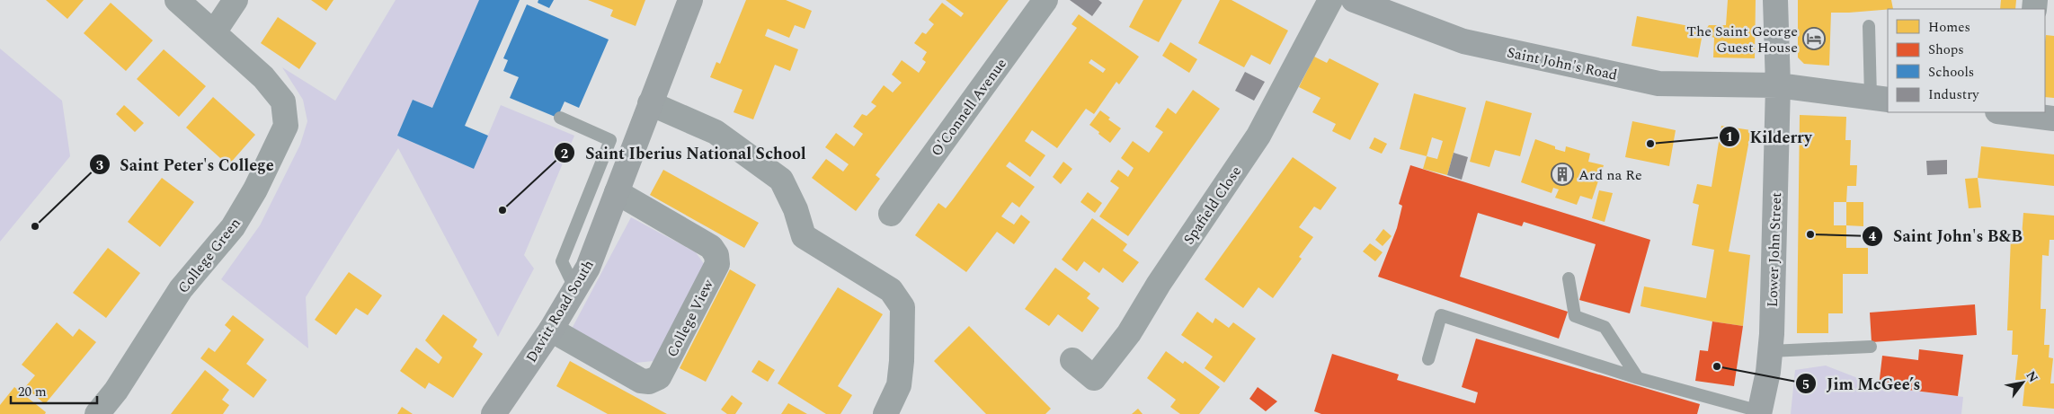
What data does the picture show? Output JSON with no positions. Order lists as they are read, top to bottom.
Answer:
{
  "streets": {
    "street": [
      "Saint John's Road",
      "O'Connell Avenue",
      "Spafield Close",
      "Lower John Street",
      "College Green",
      "Davitt Road South",
      "College View"
    ]
  },
  "crossings": [
    ["Saint John's Road", "Lower John Street"],
    ["Davitt Road South", "College View"]
  ],
  "places": {
    "hotel": ["The Saint George Guest House"],
    "other": [
      "Kilderry",
      "Saint Iberius National School",
      "Saint Peter's College",
      "Saint John's B&B",
      "Jim McGee’s"
    ],
    "building": ["Ard na Re"]
  },
  "legend": [
    "Homes",
    "Shops",
    "Schools",
    "Industry"
  ],
  "scale_bar": "20 m",
  "north": "top right"
}
